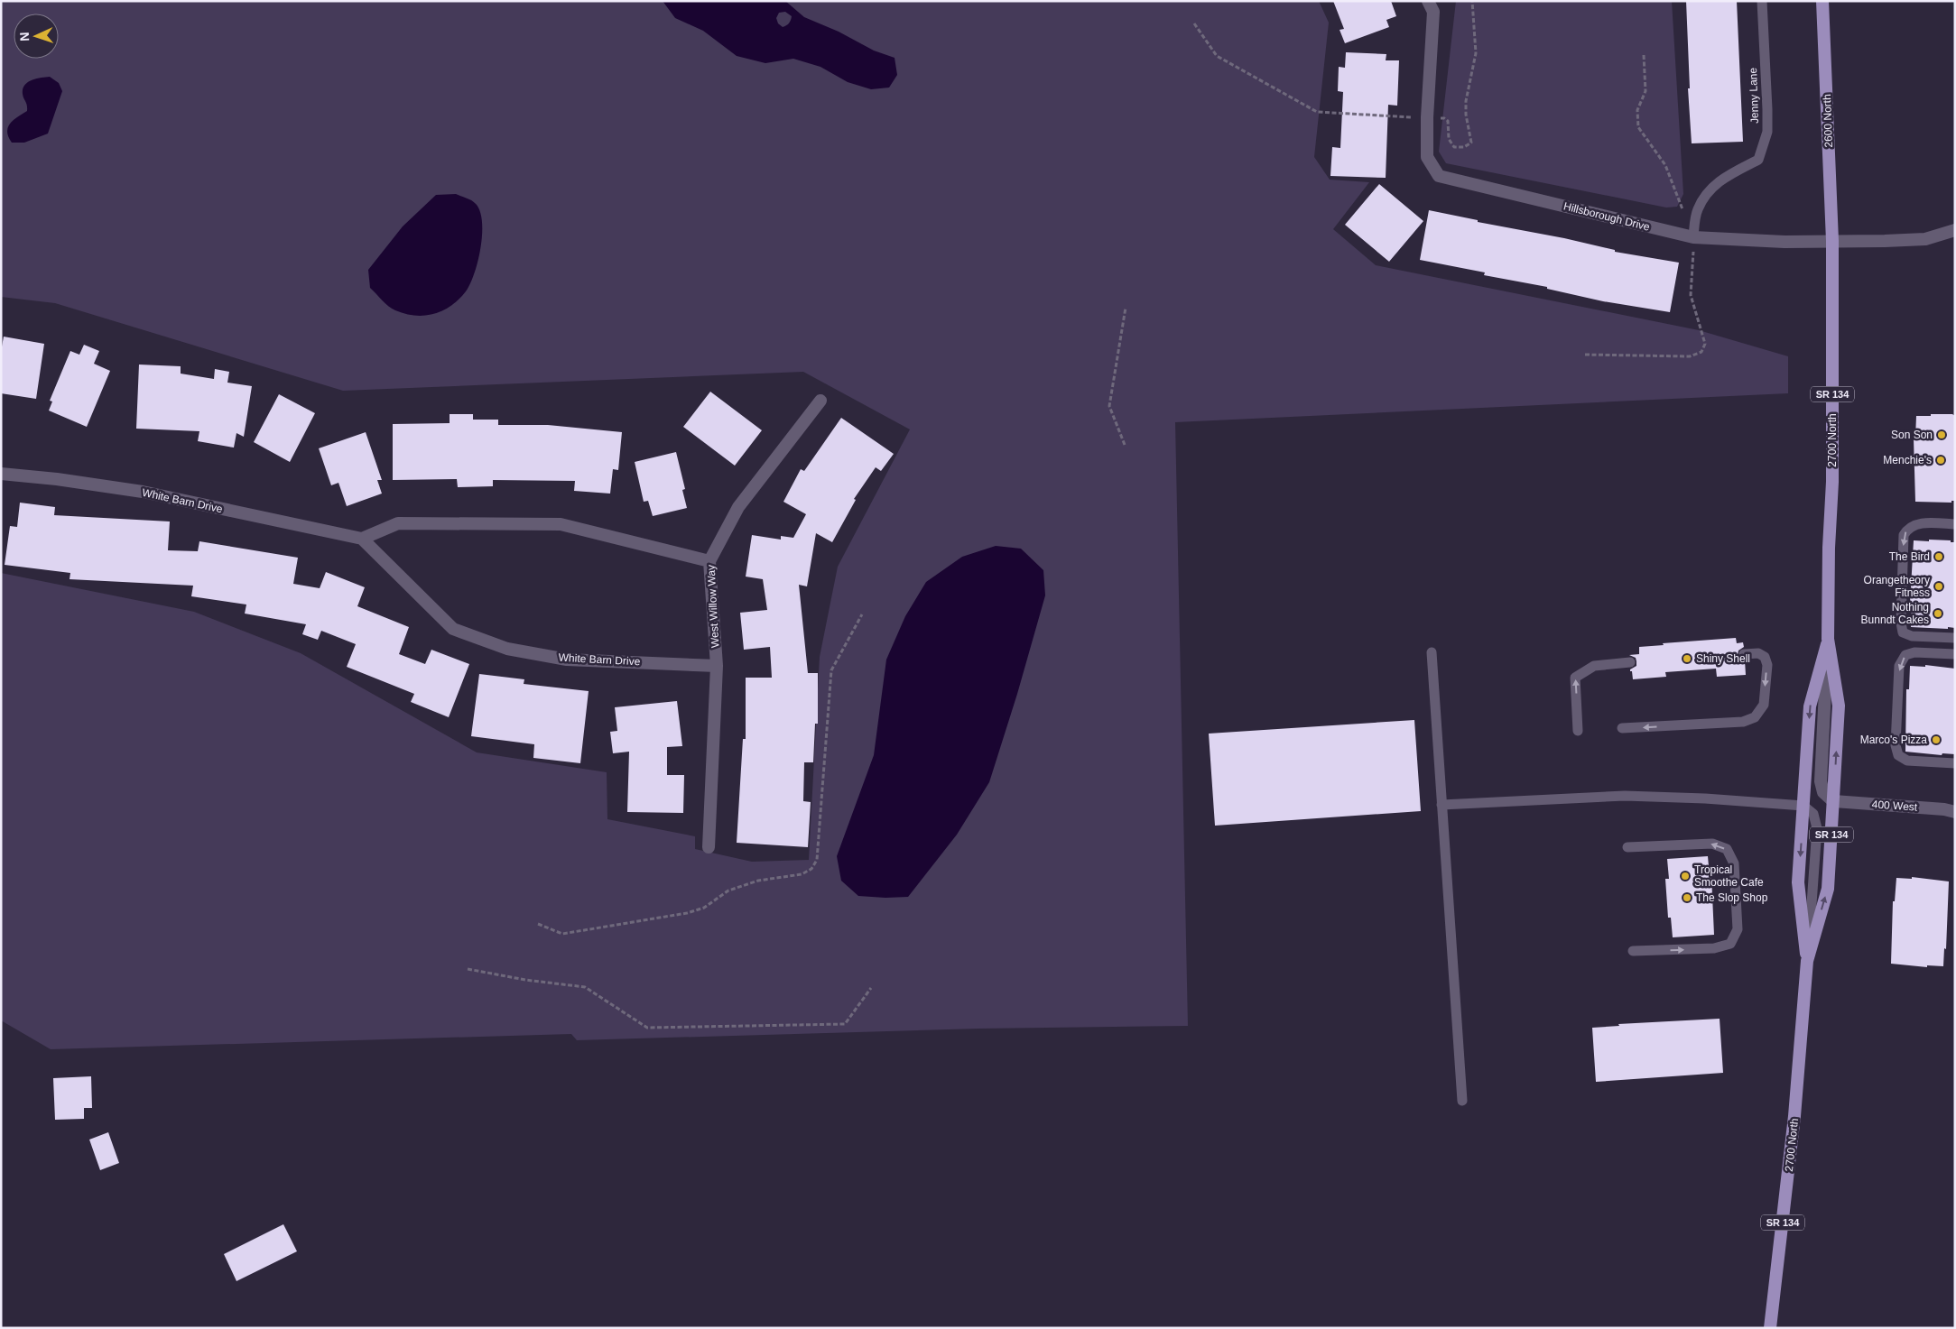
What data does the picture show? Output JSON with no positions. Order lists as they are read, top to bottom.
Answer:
{
  "streets": {
    "main road": ["2600 North", "SR 134", "2700 North"],
    "street": [
      "Hillsborough Drive",
      "White Barn Drive",
      "West Willow Way",
      "400 West"
    ],
    "lane": ["Jenny Lane"]
  },
  "crossings": [
    ["Jenny Lane", "Hillsborough Drive"],
    ["2600 North", "Hillsborough Drive"],
    ["2600 North", "2700 North"],
    ["Hillsborough Drive", "2700 North"],
    ["2700 North", "400 West"],
    ["White Barn Drive", "West Willow Way"]
  ],
  "places": [
    "Son Son",
    "Menchie's",
    "The Bird",
    "Orangetheory Fitness",
    "Nothing Bunndt Cakes",
    "Shiny Shell",
    "Marco's Pizza",
    "Tropical Smoothe Cafe",
    "The Slop Shop"
  ],
  "north": "left"
}
